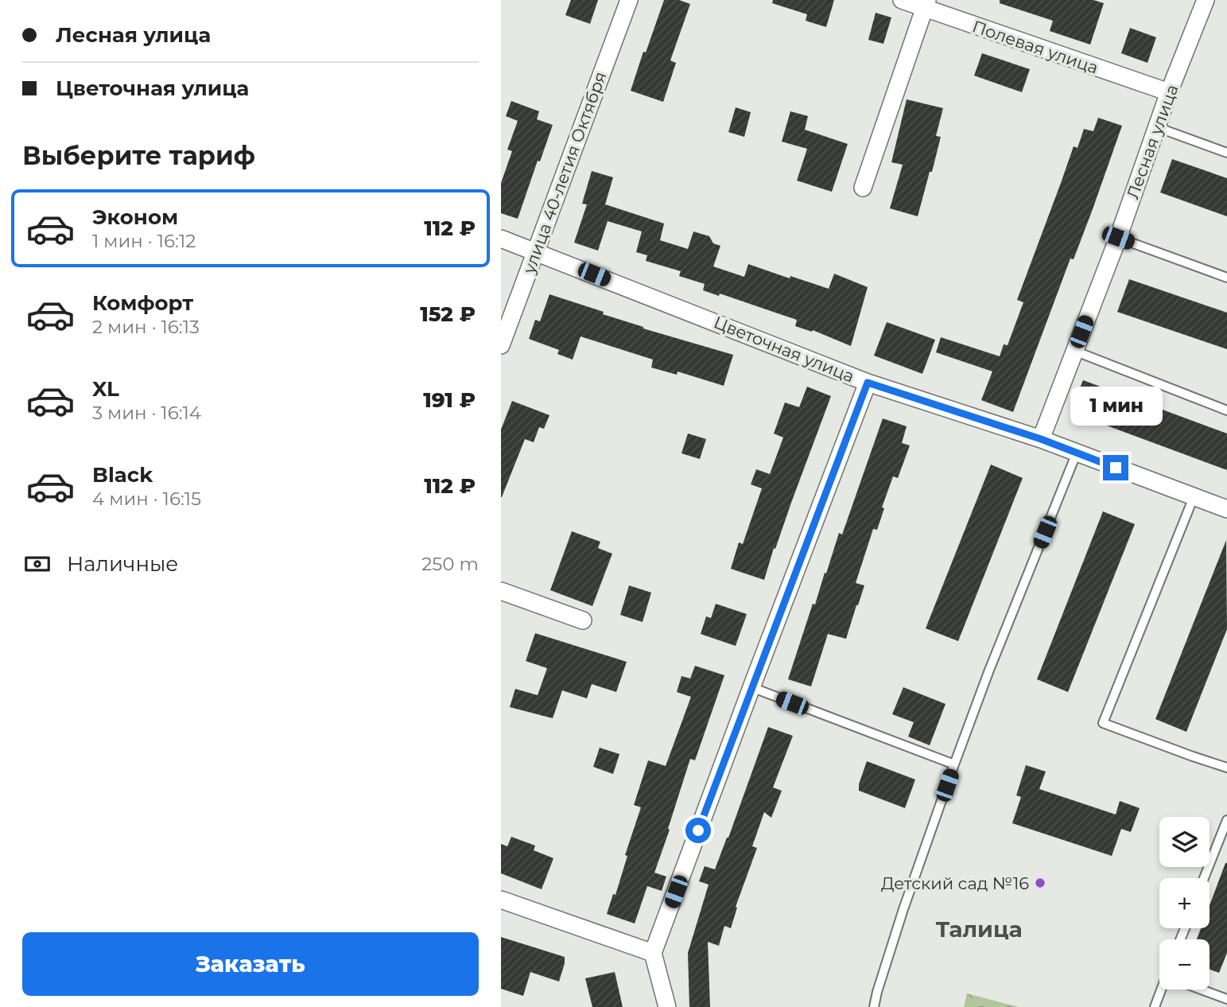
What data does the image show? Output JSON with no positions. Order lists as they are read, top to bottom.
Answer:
{
  "streets": {
    "street": [
      "Полевая улица",
      "Лесная улица",
      "улица 40-летия Октября",
      "Цветочная улица"
    ]
  },
  "crossings": [
    ["Полевая улица", "Лесная улица"],
    ["Лесная улица", "Цветочная улица"],
    ["улица 40-летия Октября", "Цветочная улица"]
  ],
  "districts": ["Талица"],
  "places": ["Детский сад №16"],
  "page": {
    "banner": ["Лесная улица", "Цветочная улица"],
    "heading": "Выберите тариф",
    "list": [
      {
        "name": "Эконом",
        "note": "1 мин · 16:12",
        "value": "112 ₽"
      },
      {
        "name": "Комфорт",
        "note": "2 мин · 16:13",
        "value": "152 ₽"
      },
      {
        "name": "XL",
        "note": "3 мин · 16:14",
        "value": "191 ₽"
      },
      {
        "name": "Black",
        "note": "4 мин · 16:15",
        "value": "112 ₽"
      }
    ],
    "bubble": "1 мин",
    "pay": ["Наличные", "250 m"],
    "map_buttons": ["+", "−"],
    "buttons": "Заказать"
  }
}
